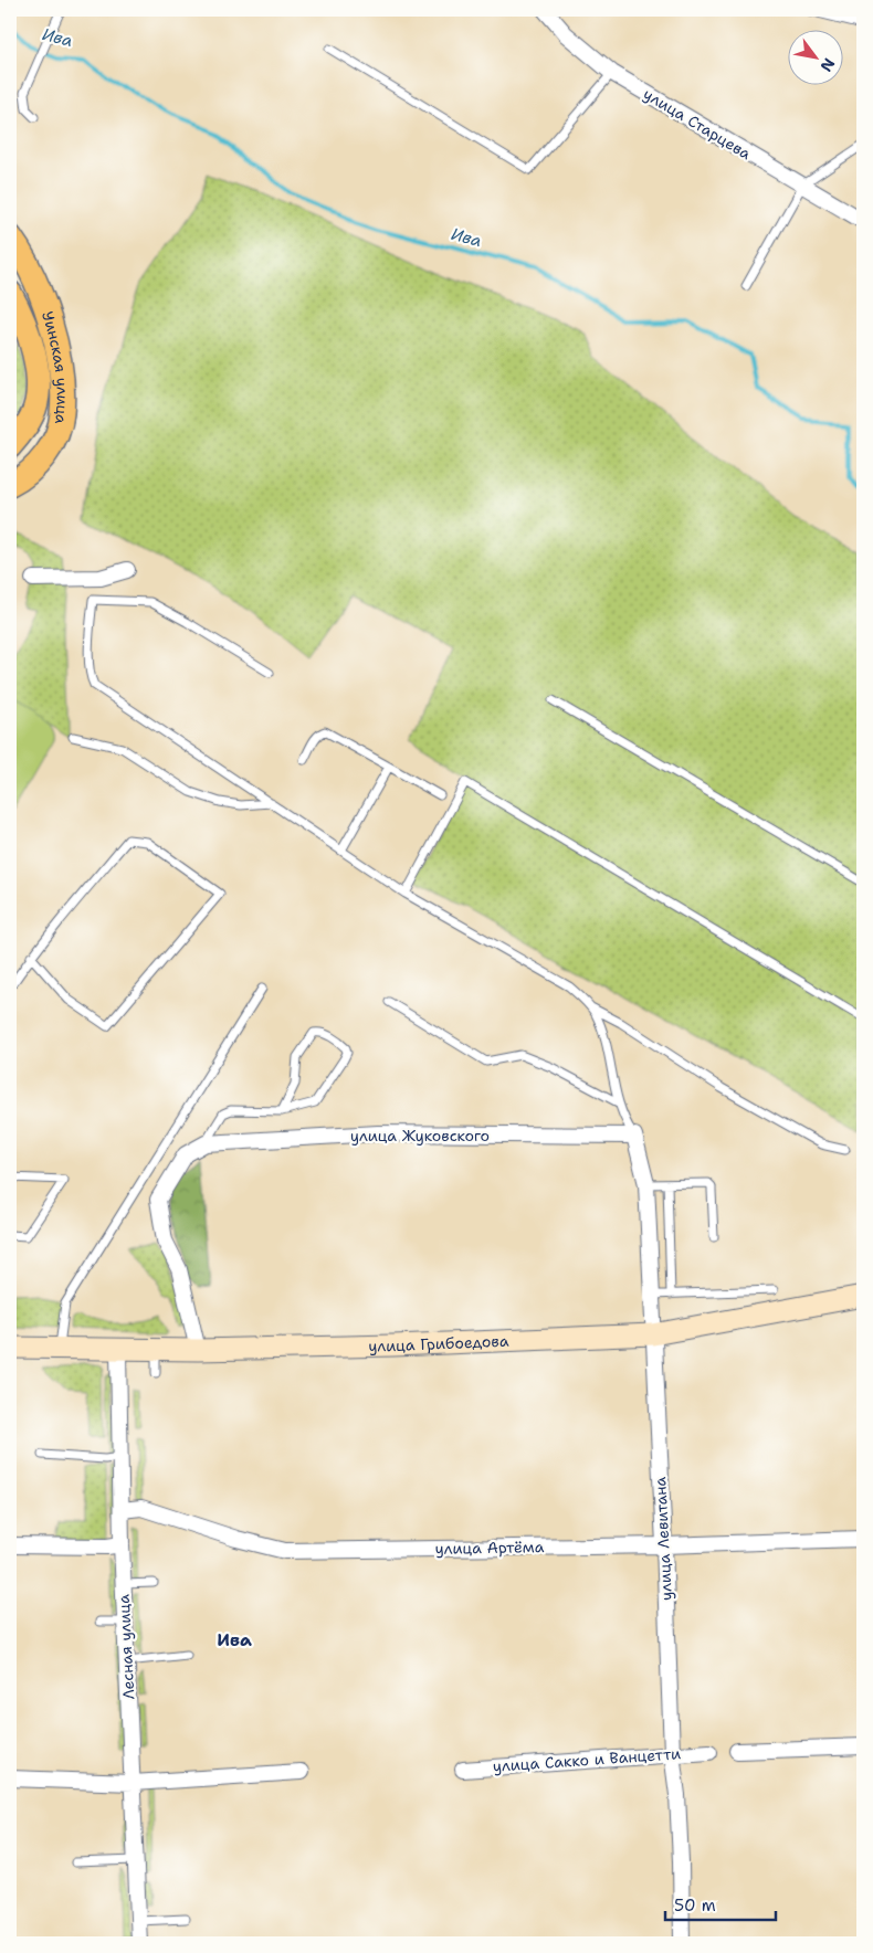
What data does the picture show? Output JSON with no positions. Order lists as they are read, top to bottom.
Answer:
{
  "streets": {
    "main road": ["Уинская улица"],
    "street": [
      "улица Старцева",
      "улица Жуковского",
      "улица Грибоедова",
      "улица Левитана",
      "улица Артёма",
      "Лесная улица",
      "улица Сакко и Ванцетти"
    ]
  },
  "crossings": [
    ["улица Жуковского", "улица Левитана"],
    ["улица Грибоедова", "улица Левитана"],
    ["улица Грибоедова", "Лесная улица"],
    ["улица Левитана", "улица Артёма"],
    ["улица Левитана", "улица Сакко и Ванцетти"],
    ["улица Артёма", "Лесная улица"]
  ],
  "districts": ["Ива"],
  "water": ["Ива"],
  "scale_bar": "50 m",
  "north": "bottom right"
}
